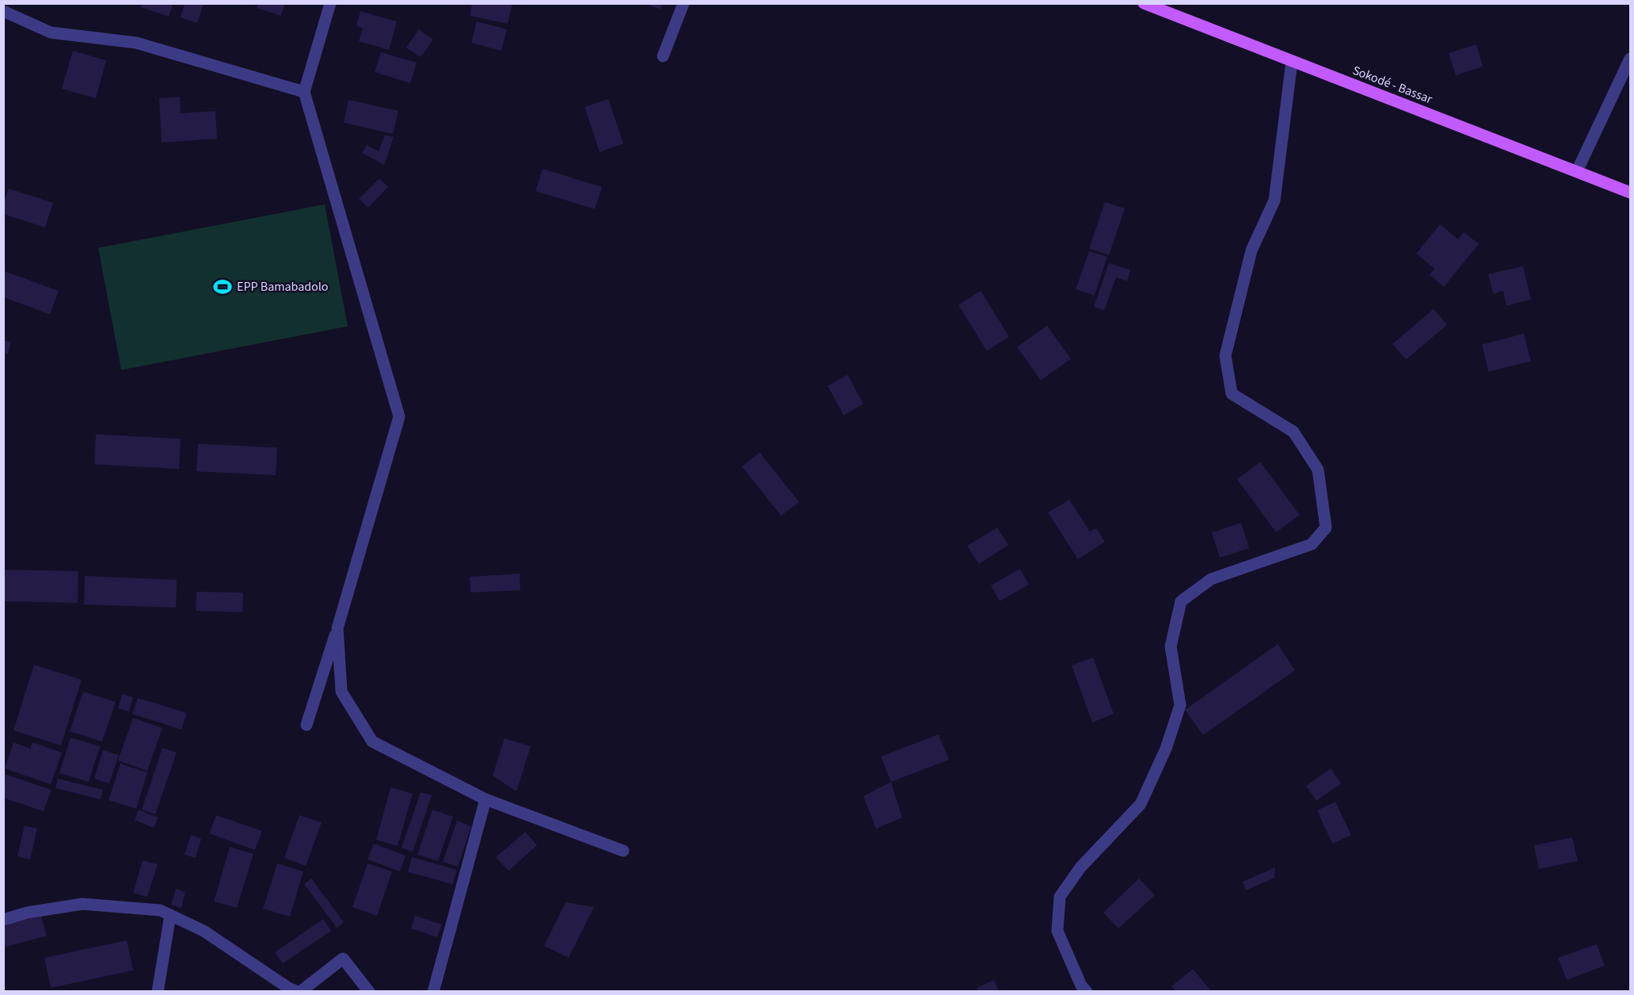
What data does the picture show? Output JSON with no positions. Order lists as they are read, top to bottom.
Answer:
{
  "streets": {
    "main road": ["Sokodé - Bassar"]
  },
  "places": {
    "sports": ["EPP Bamabadolo"]
  }
}
